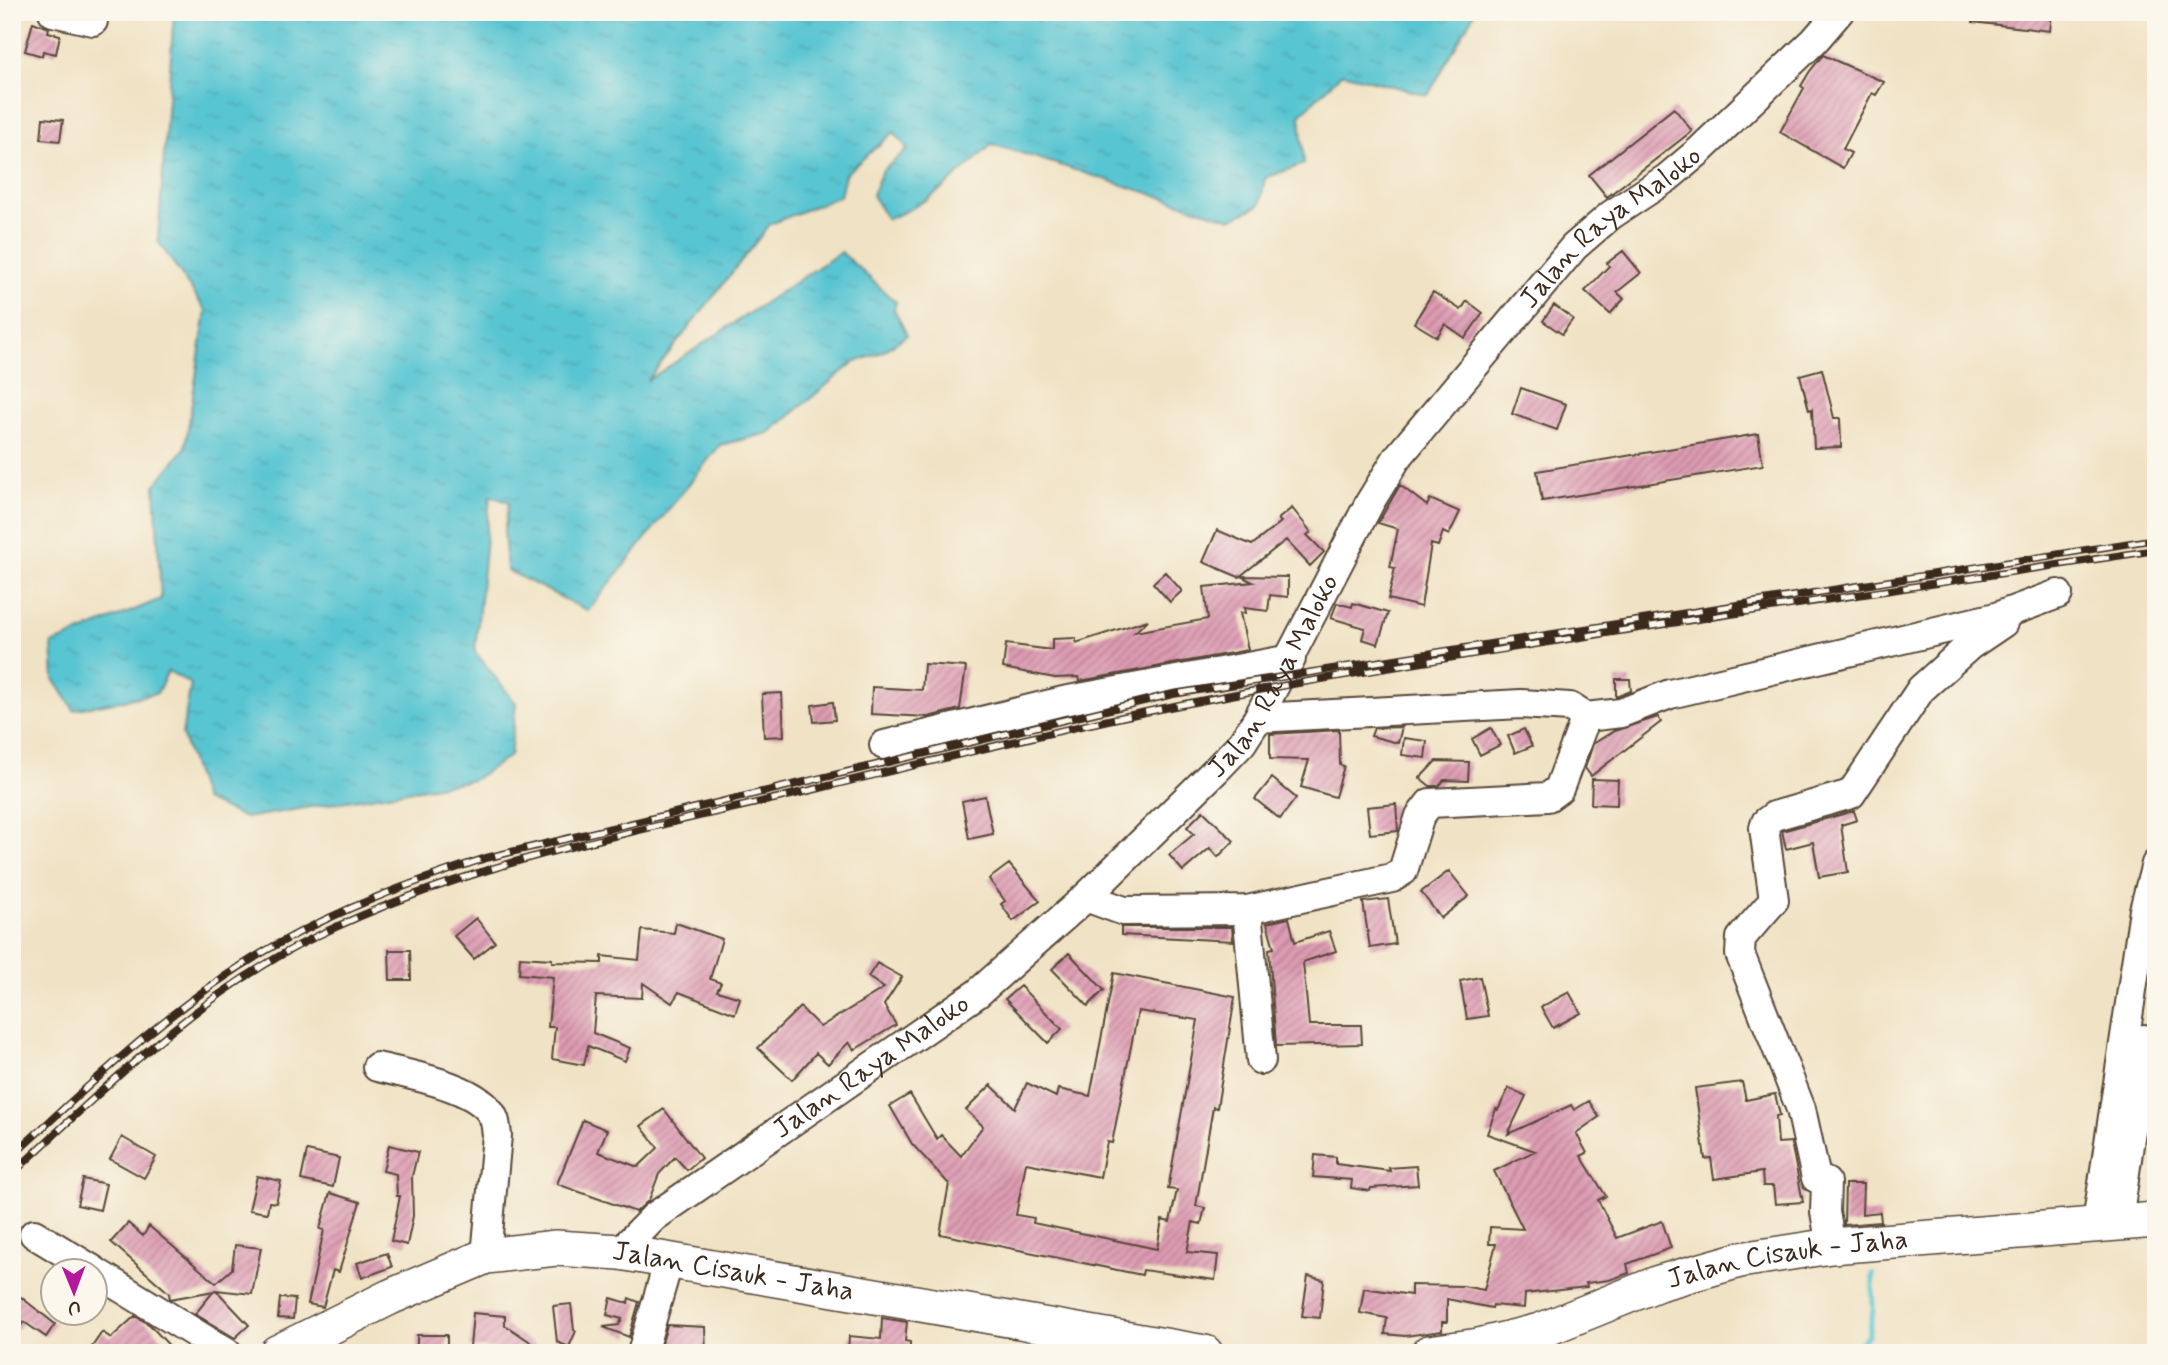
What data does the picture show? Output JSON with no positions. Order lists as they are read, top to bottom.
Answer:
{
  "streets": {
    "main road": ["Jalan Cisauk - Jaha"],
    "street": ["Jalan Raya Maloko"]
  },
  "crossings": [
    ["Jalan Raya Maloko", "Jalan Cisauk - Jaha"]
  ],
  "north": "bottom"
}
